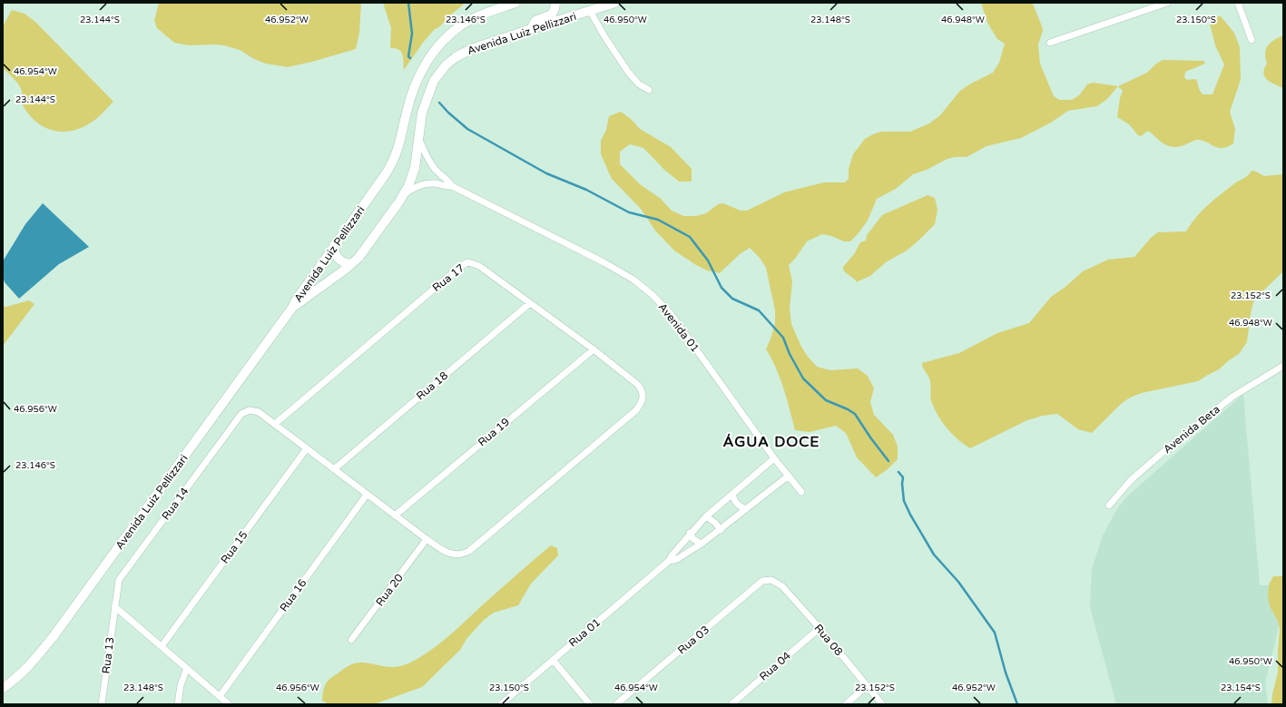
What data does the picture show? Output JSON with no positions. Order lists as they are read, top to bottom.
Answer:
{
  "streets": {
    "main road": ["Avenida Luiz Pellizzari"],
    "street": [
      "Rua 17",
      "Avenida 01",
      "Rua 18",
      "Avenida Beta",
      "Rua 19",
      "Rua 14",
      "Rua 15",
      "Rua 20",
      "Rua 16",
      "Rua 01",
      "Rua 03",
      "Rua 08",
      "Rua 13",
      "Rua 04"
    ]
  },
  "crossings": [
    ["Avenida Luiz Pellizzari", "Avenida 01"],
    ["Rua 17", "Rua 18"],
    ["Rua 17", "Rua 19"],
    ["Rua 17", "Rua 14"],
    ["Rua 17", "Rua 20"],
    ["Rua 14", "Rua 13"],
    ["Rua 03", "Rua 08"],
    ["Rua 08", "Rua 04"]
  ],
  "districts": ["ÁGUA DOCE"],
  "coordinates": [
    "46.950°W",
    "23.144°S",
    "46.952°W",
    "23.146°S",
    "23.148°S",
    "46.948°W",
    "23.150°S",
    "46.954°W",
    "23.152°S",
    "46.956°W",
    "23.154°S"
  ]
}
